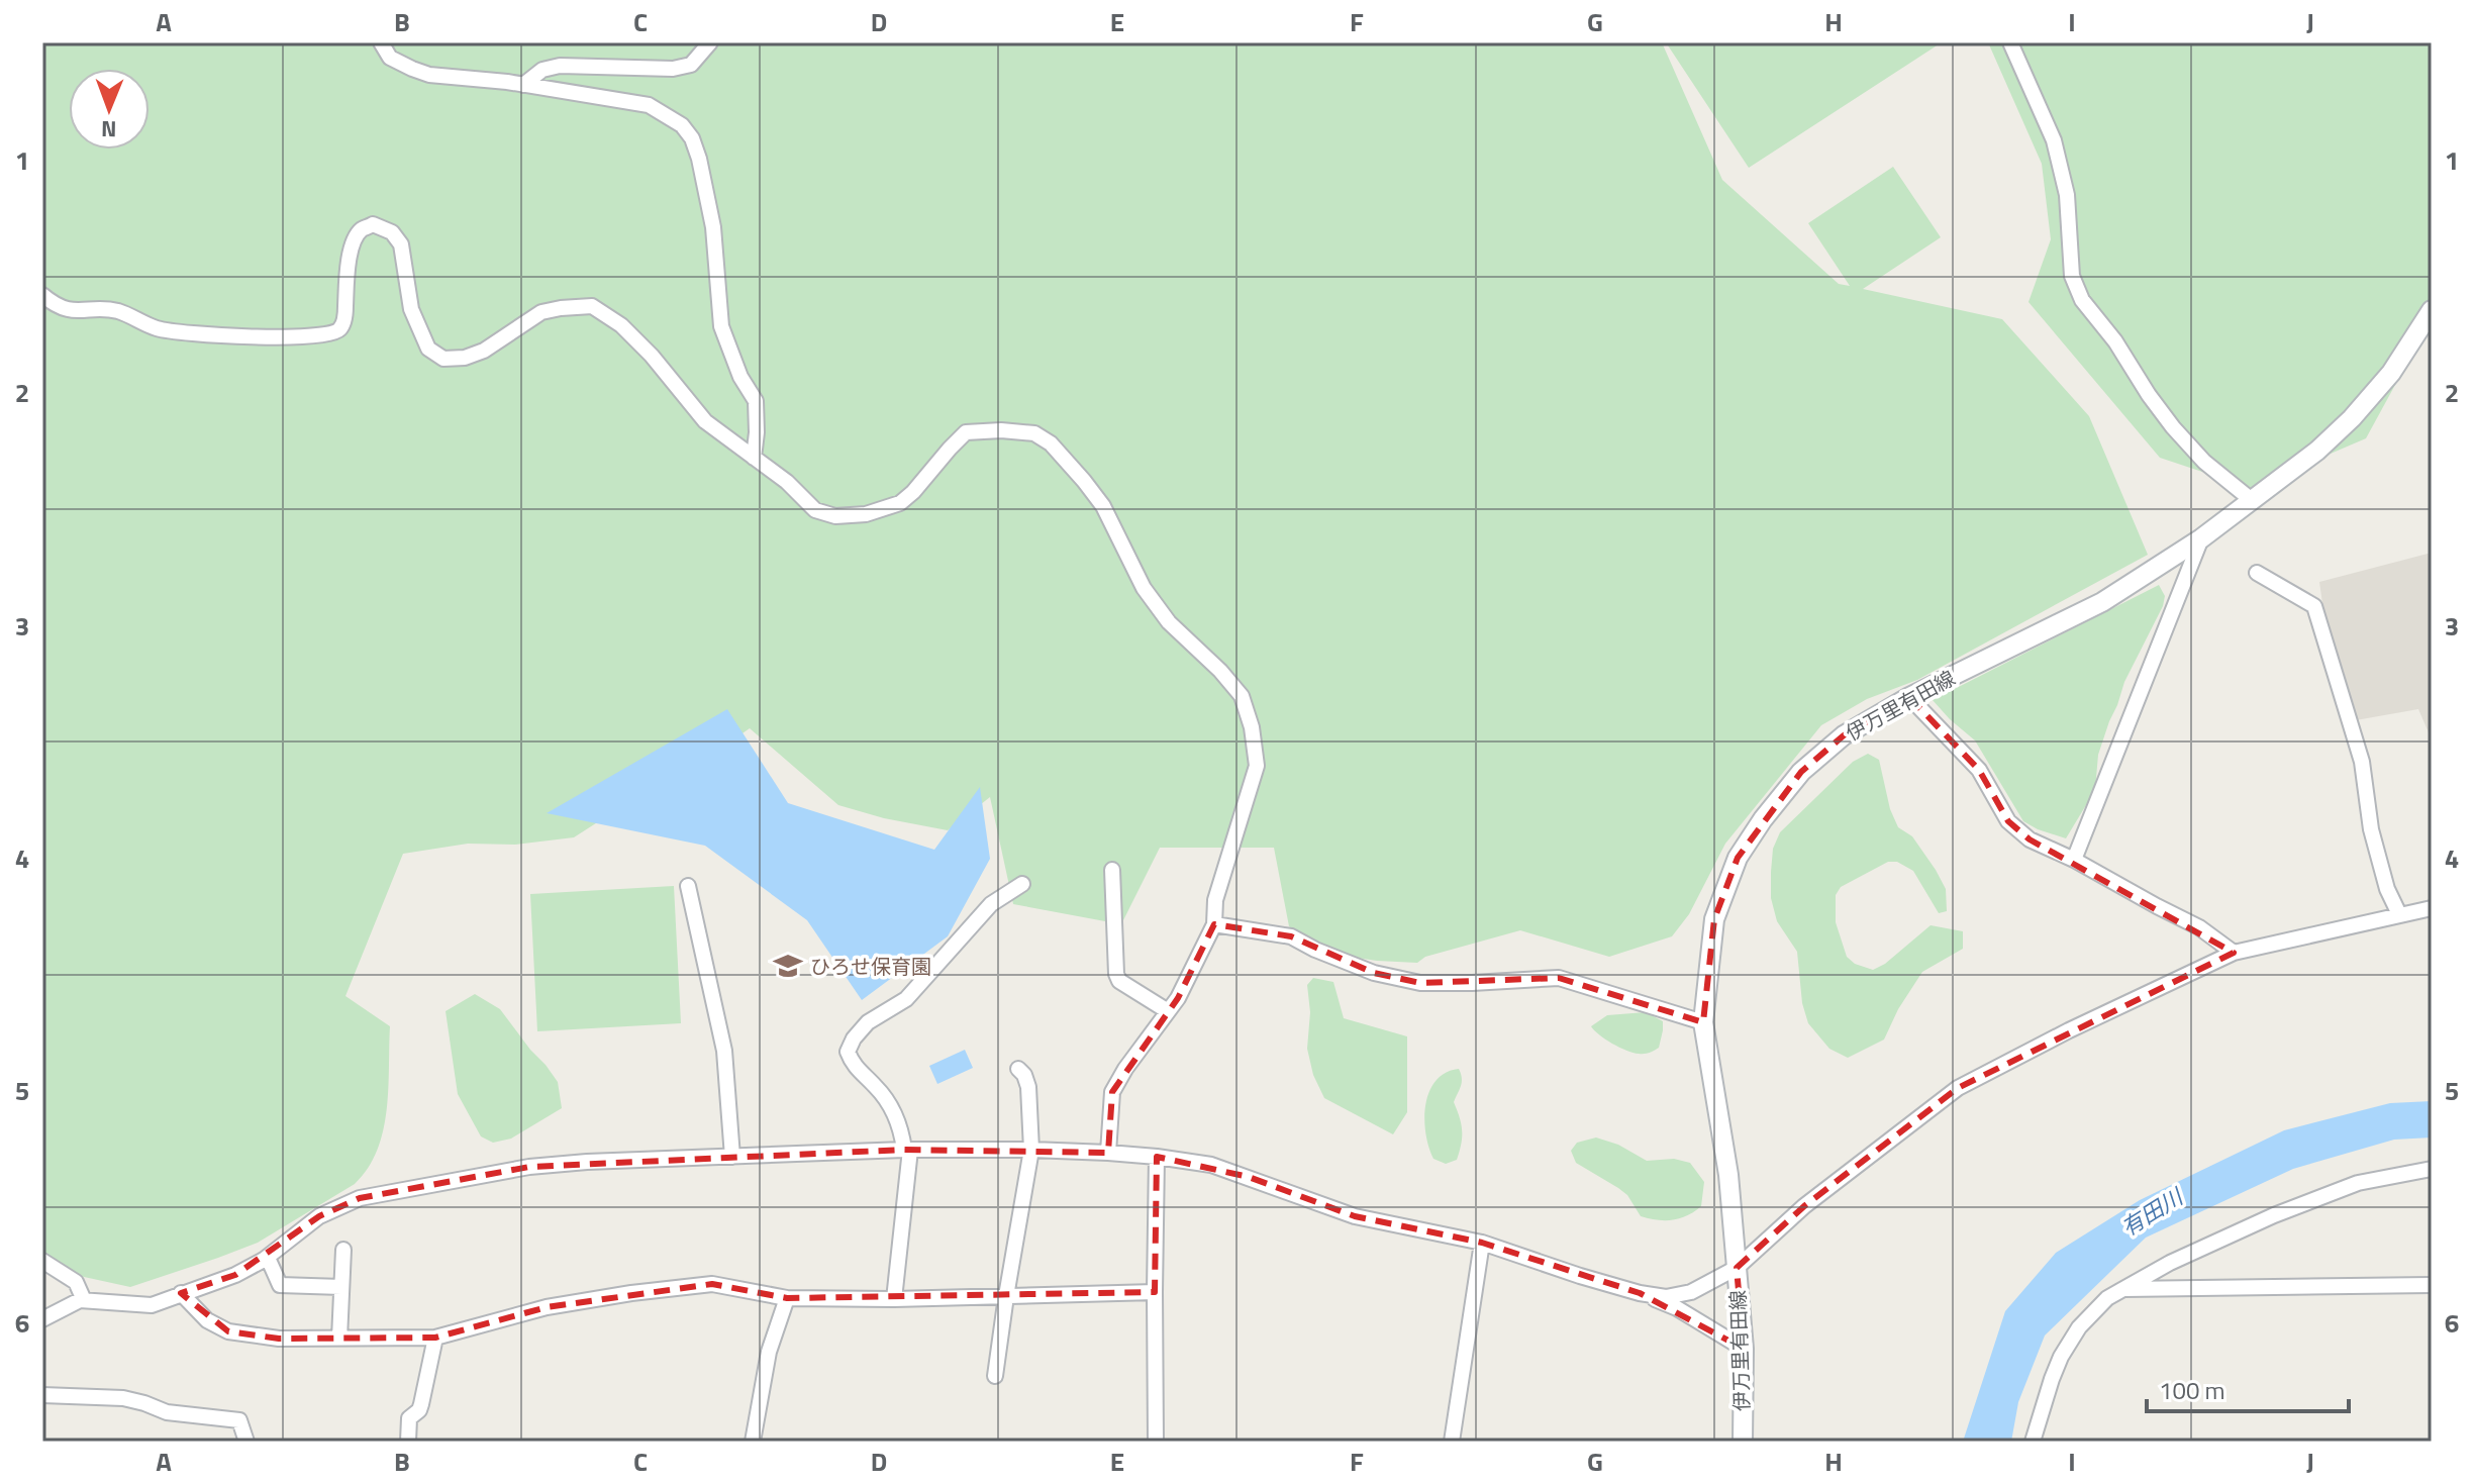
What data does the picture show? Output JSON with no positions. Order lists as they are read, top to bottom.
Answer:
{
  "streets": {
    "main road": ["伊万里有田線"]
  },
  "water": ["有田川"],
  "places": {
    "school or university": ["ひろせ保育園"]
  },
  "scale_bar": "100 m",
  "north": "bottom",
  "grid": {
    "columns": [
      "A",
      "B",
      "C",
      "D",
      "E",
      "F",
      "G",
      "H",
      "I",
      "J"
    ],
    "rows": [
      "1",
      "2",
      "3",
      "4",
      "5",
      "6"
    ]
  }
}
